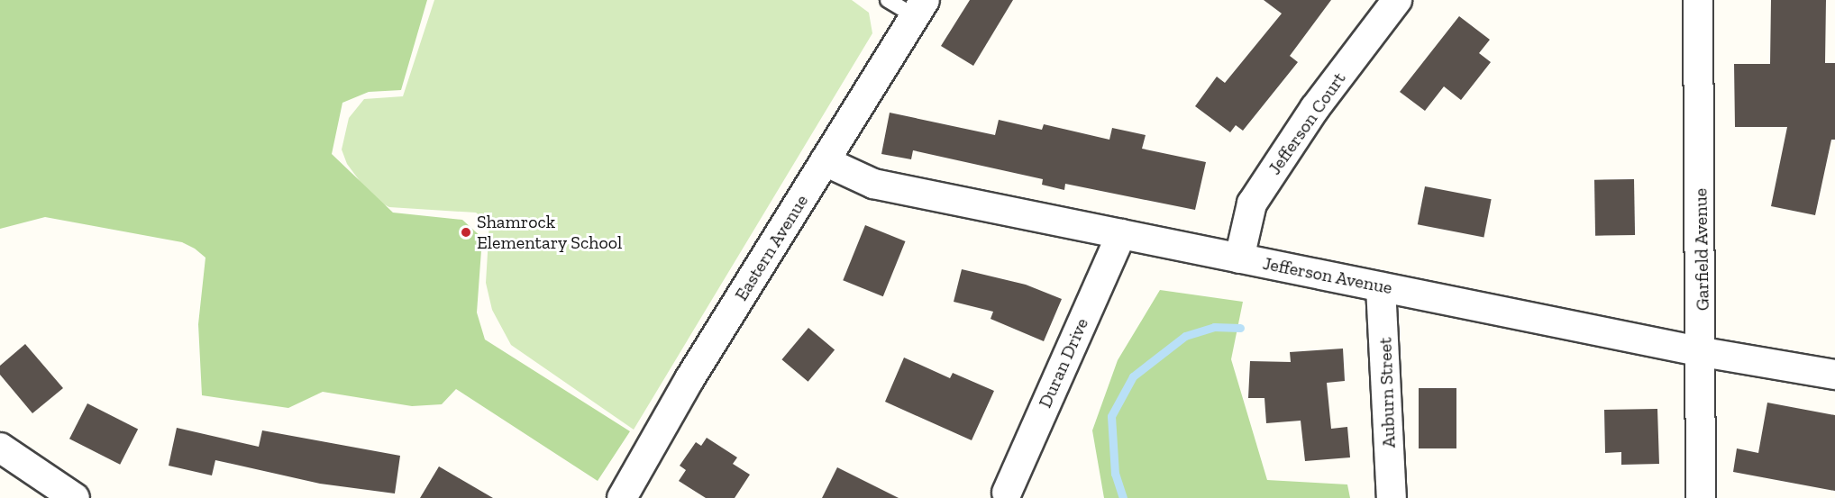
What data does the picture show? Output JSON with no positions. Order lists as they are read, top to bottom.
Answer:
{
  "streets": {
    "street": [
      "Jefferson Court",
      "Eastern Avenue",
      "Garfield Avenue",
      "Jefferson Avenue",
      "Duran Drive",
      "Auburn Street"
    ]
  },
  "crossings": [
    ["Jefferson Court", "Jefferson Avenue"],
    ["Eastern Avenue", "Jefferson Avenue"],
    ["Garfield Avenue", "Jefferson Avenue"],
    ["Jefferson Avenue", "Duran Drive"],
    ["Jefferson Avenue", "Auburn Street"]
  ],
  "places": ["Shamrock Elementary School"]
}
